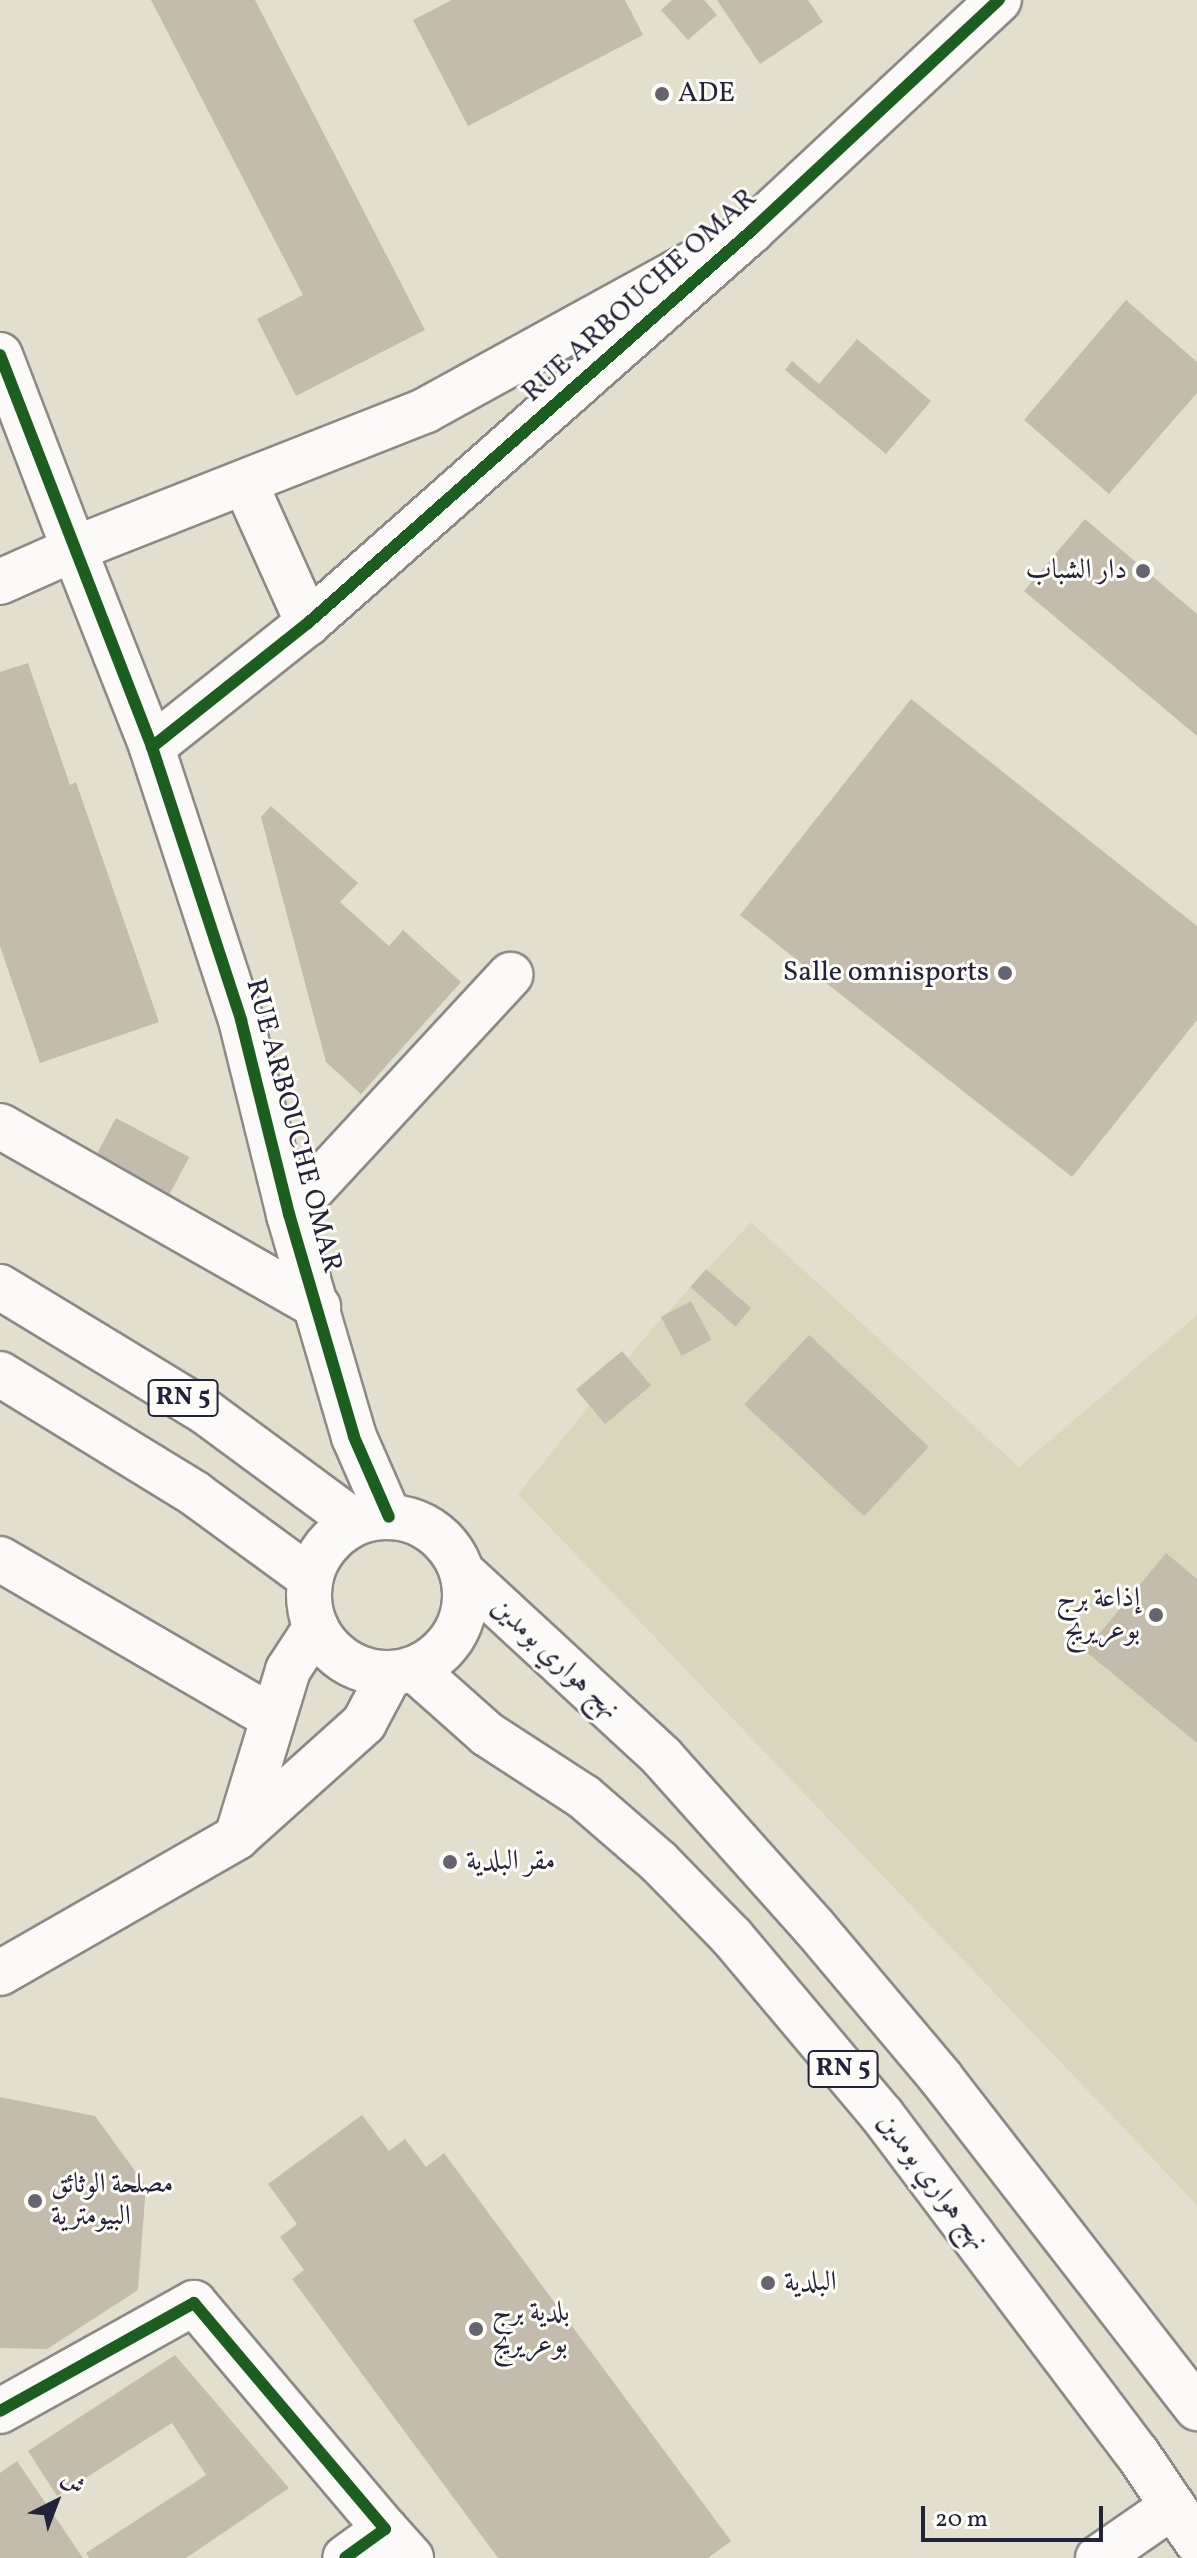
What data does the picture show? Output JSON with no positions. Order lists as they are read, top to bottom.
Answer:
{
  "streets": {
    "street": ["RUE ARBOUCHE OMAR", "RN 5", "نهج هواري بومدين"]
  },
  "crossings": [
    ["RUE ARBOUCHE OMAR", "RN 5"],
    ["RUE ARBOUCHE OMAR", "نهج هواري بومدين"],
    ["RN 5", "نهج هواري بومدين"]
  ],
  "places": [
    "ADE",
    "دار الشباب",
    "Salle omnisports",
    "إذاعة برج بوعريريج",
    "مقر البلدية",
    "مصلحة الوثائق البيومترية",
    "البلدية",
    "بلدية برج بوعريريج"
  ],
  "scale_bar": "20 m",
  "north": "top right"
}
